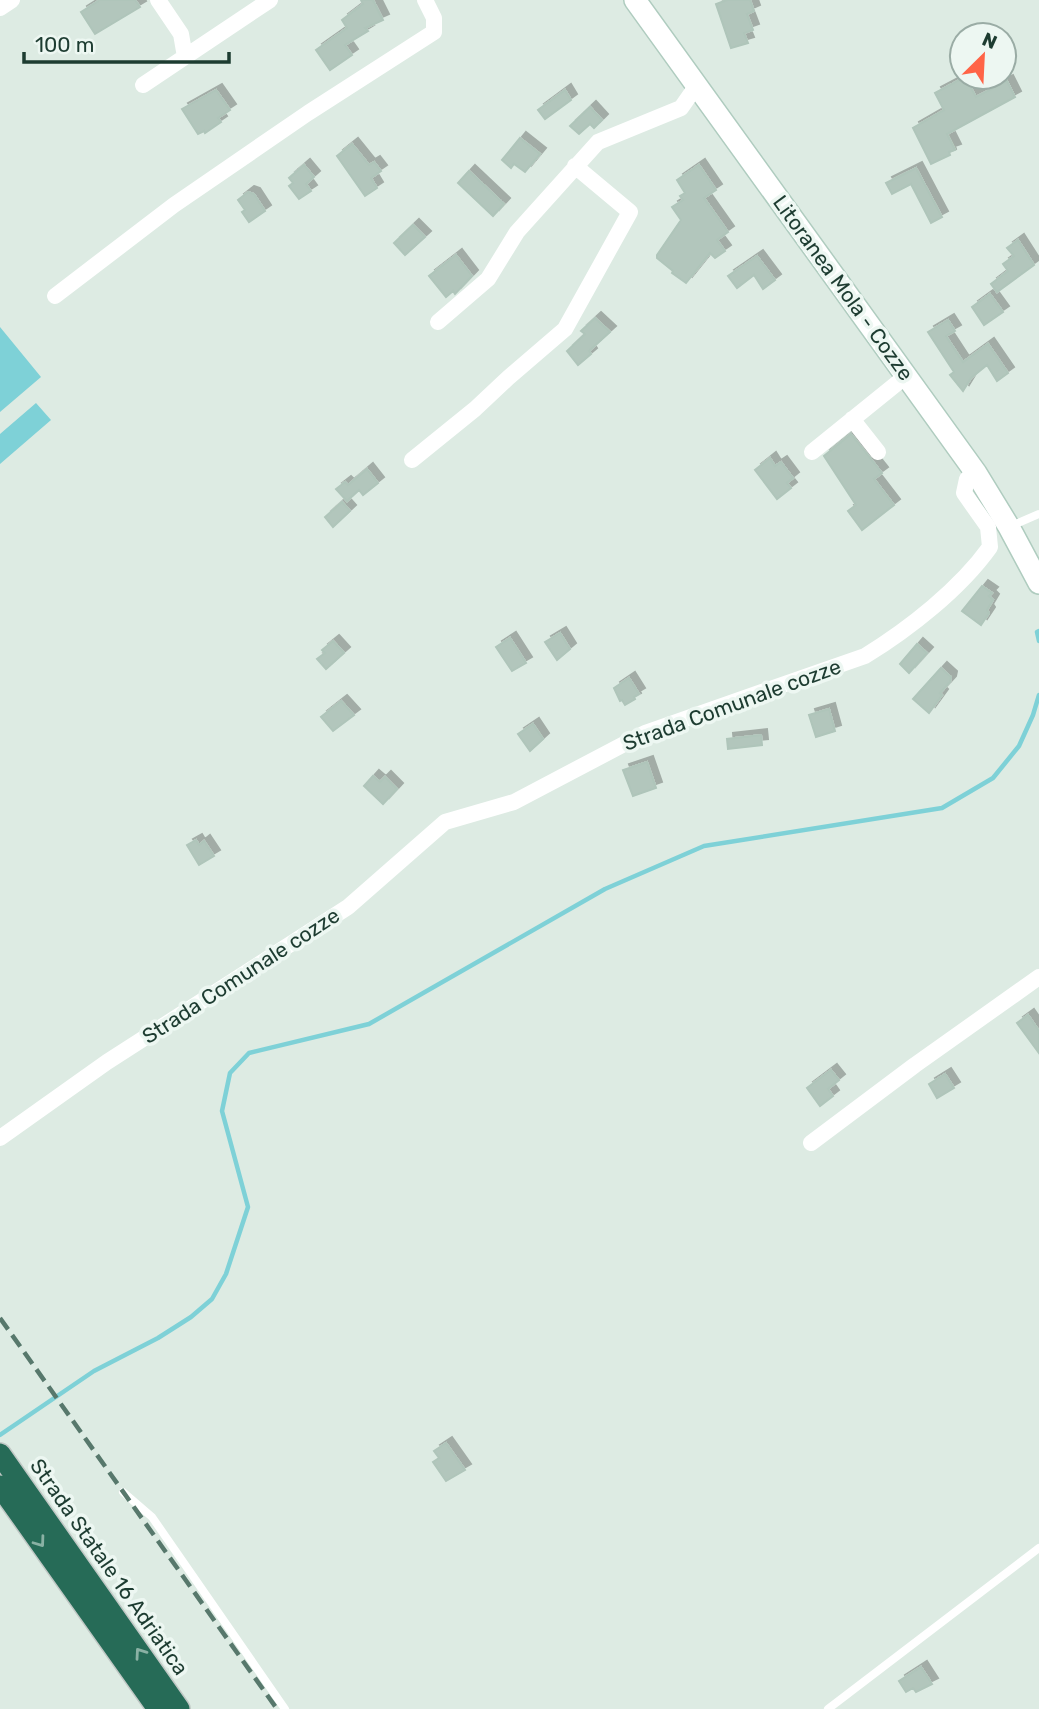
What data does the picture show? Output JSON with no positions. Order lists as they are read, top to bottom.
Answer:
{
  "streets": {
    "highway": ["Strada Statale 16 Adriatica"],
    "street": ["Litoranea Mola - Cozze", "Strada Comunale cozze"]
  },
  "crossings": [
    ["Litoranea Mola - Cozze", "Strada Comunale cozze"]
  ],
  "scale_bar": "100 m",
  "north": "top right"
}
